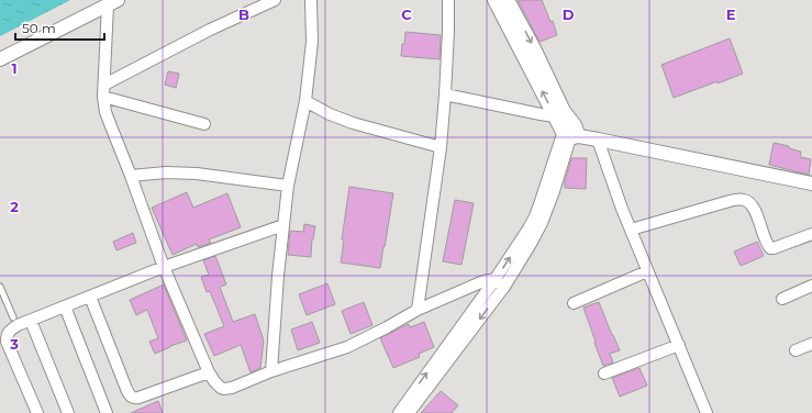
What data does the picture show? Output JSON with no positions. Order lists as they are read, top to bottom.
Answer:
{
  "scale_bar": "50 m",
  "grid": {
    "columns": [
      "B",
      "C",
      "D",
      "E"
    ],
    "rows": ["1", "2", "3"]
  }
}
